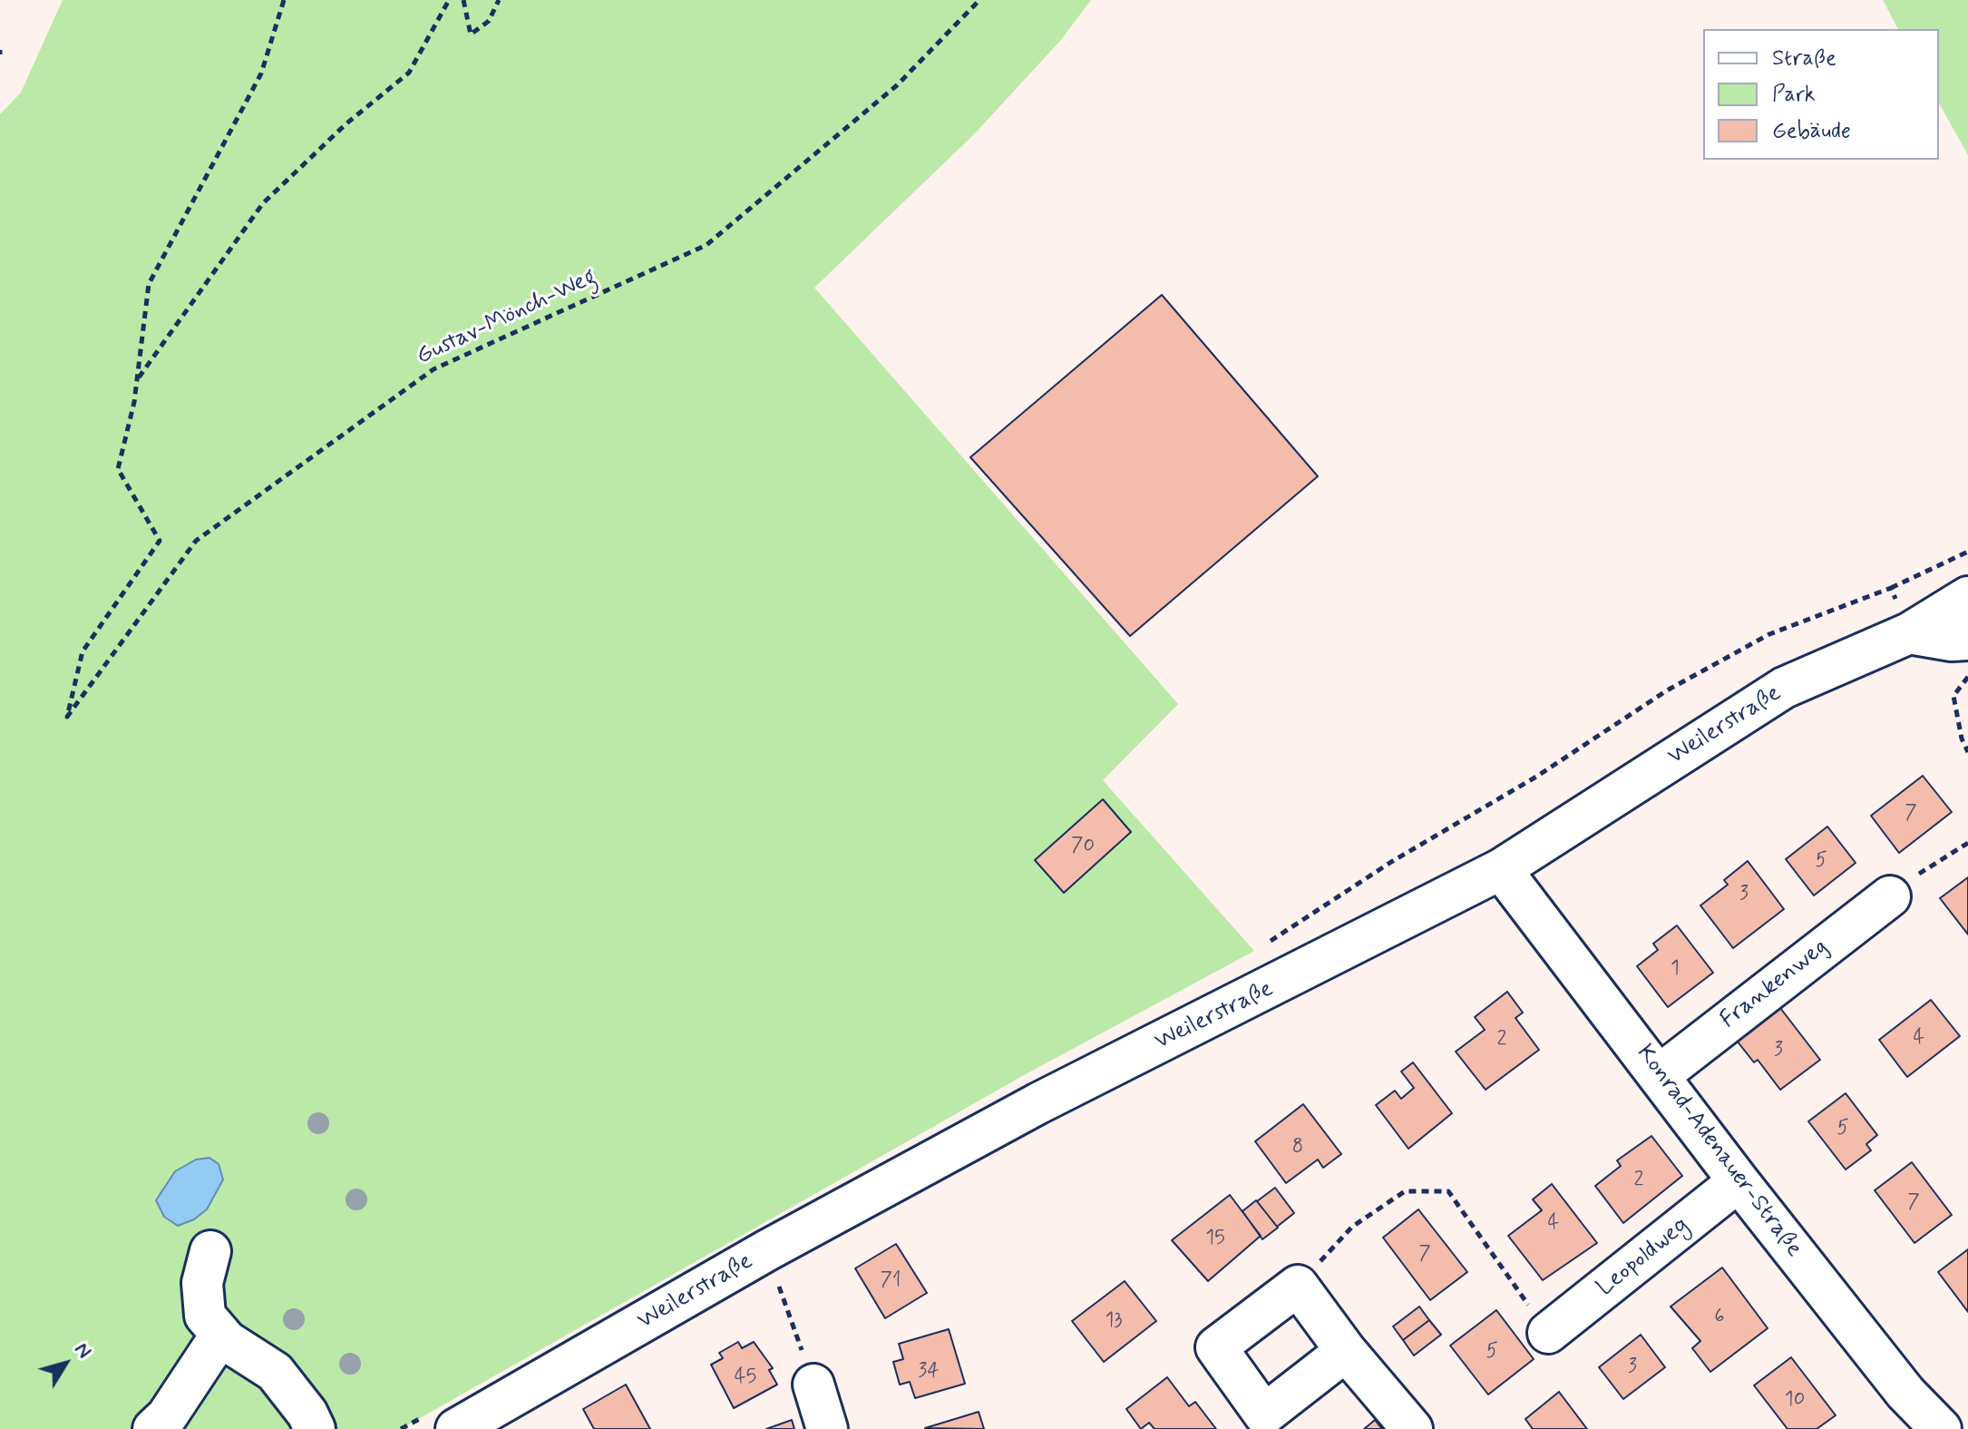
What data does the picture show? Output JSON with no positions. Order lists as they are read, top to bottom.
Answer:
{
  "streets": {
    "street": [
      "Weilerstraße",
      "Frankenweg",
      "Konrad-Adenauer-Straße",
      "Leopoldweg"
    ],
    "path": ["Gustav-Mönch-Weg"]
  },
  "crossings": [
    ["Weilerstraße", "Konrad-Adenauer-Straße"],
    ["Frankenweg", "Konrad-Adenauer-Straße"],
    ["Konrad-Adenauer-Straße", "Leopoldweg"]
  ],
  "house_numbers": [
    "7",
    "70",
    "5",
    "3",
    "1",
    "4",
    "2",
    "3",
    "5",
    "8",
    "2",
    "7",
    "4",
    "15",
    "7",
    "71",
    "6",
    "13",
    "5",
    "3",
    "34",
    "45",
    "10"
  ],
  "legend": ["Straße", "Park", "Gebäude"],
  "north": "top right"
}
